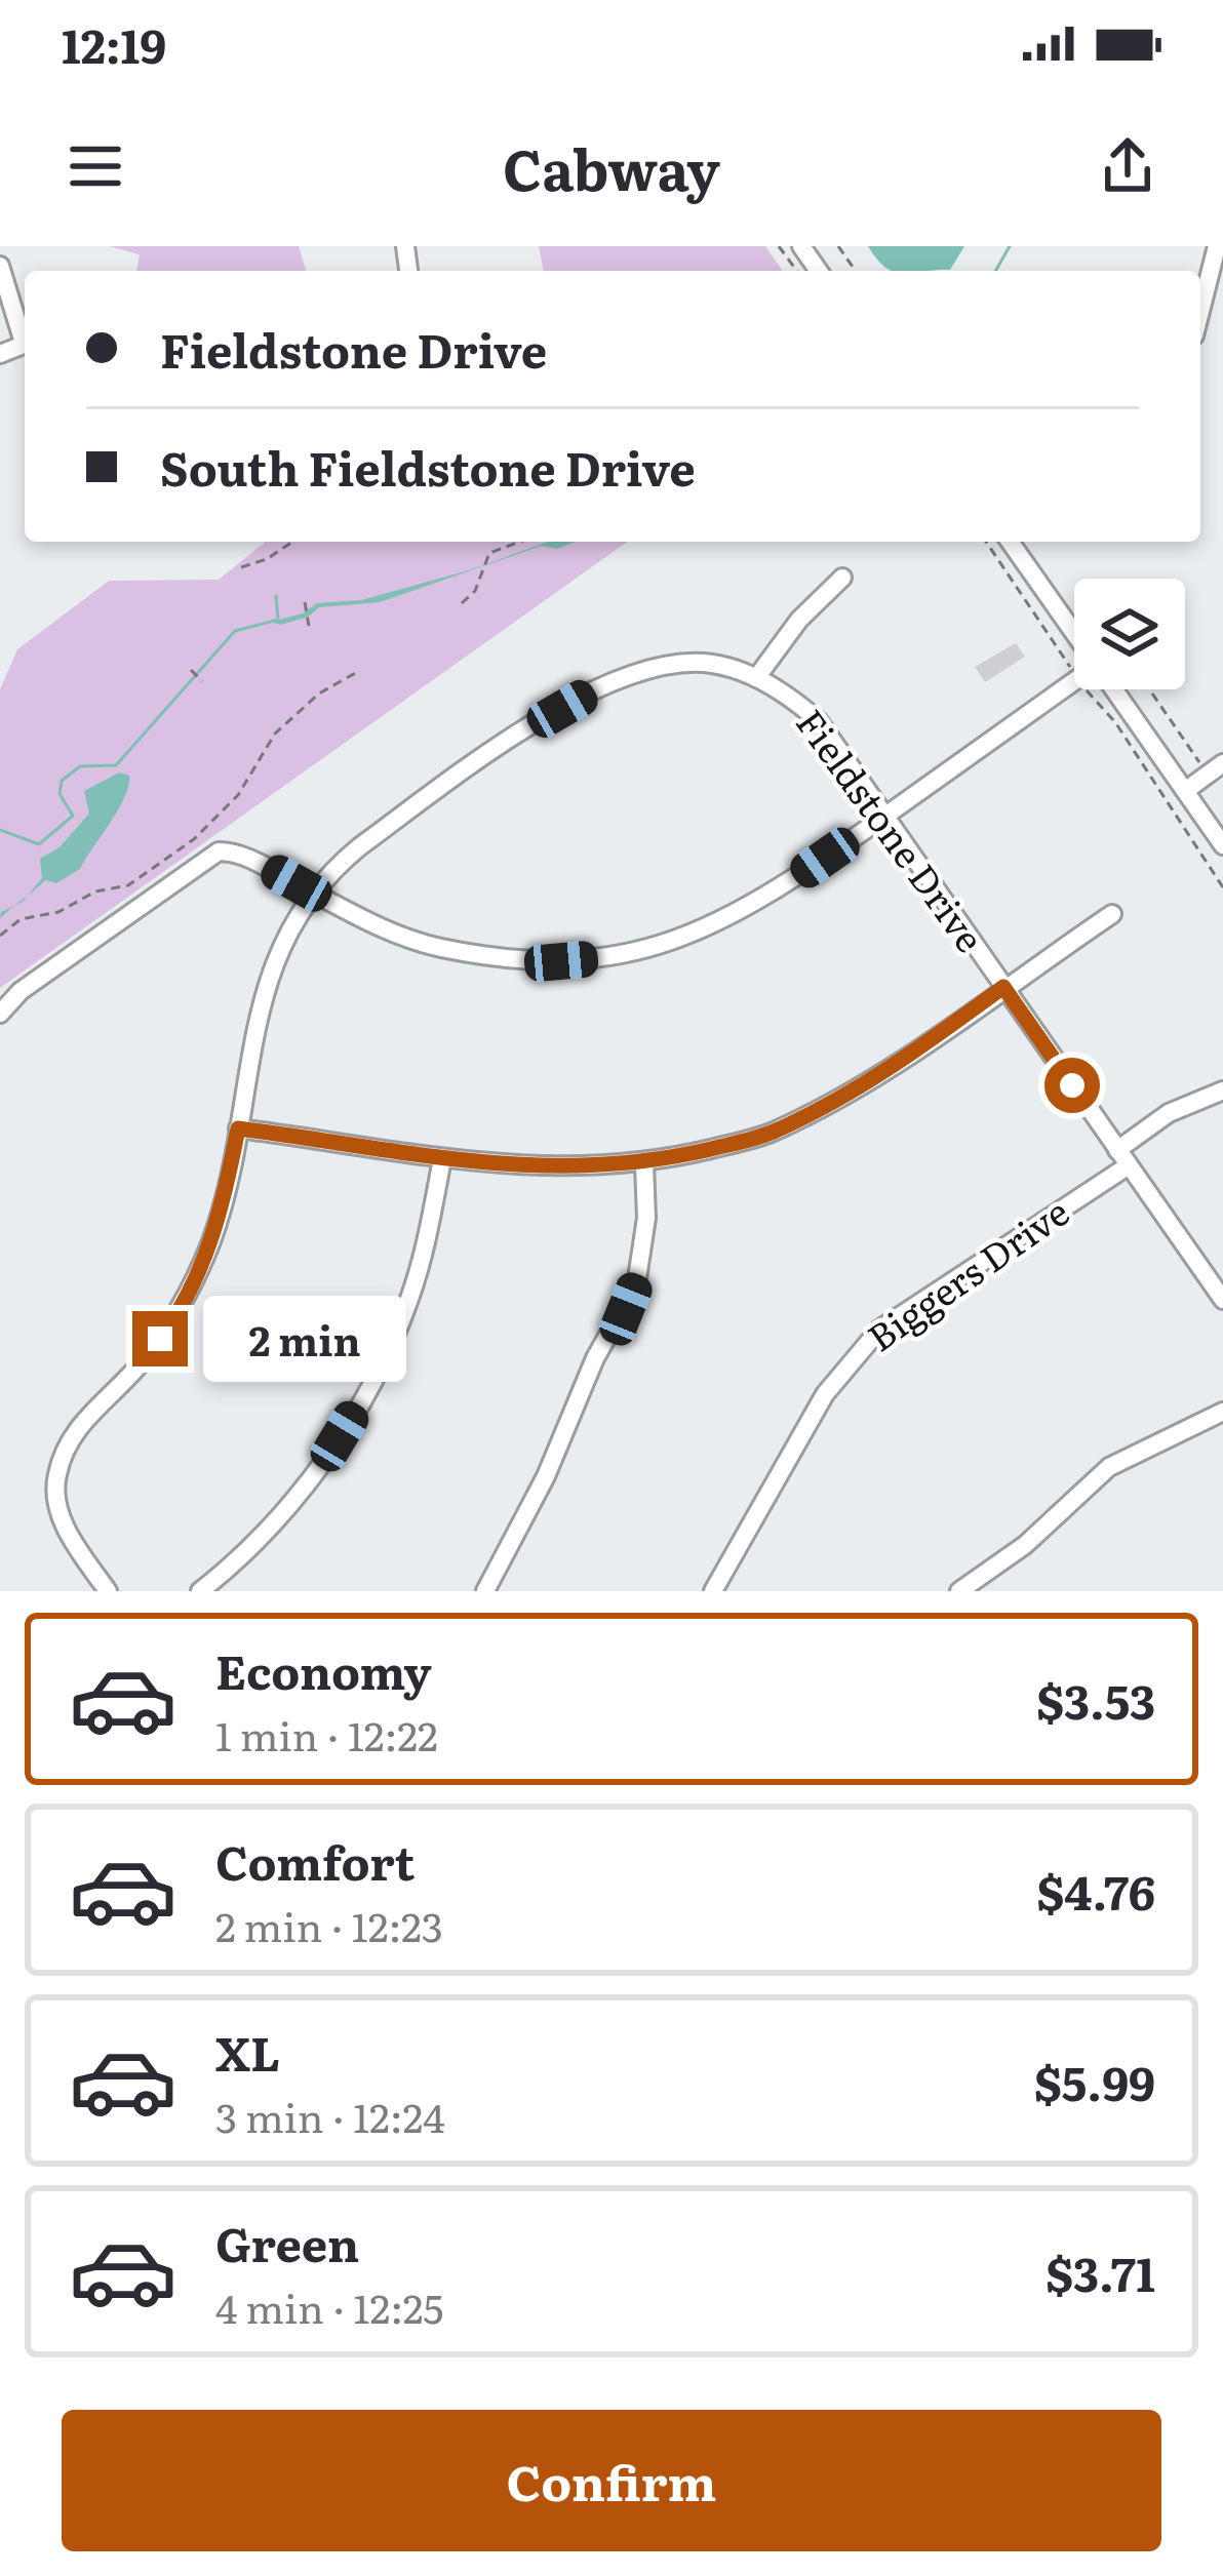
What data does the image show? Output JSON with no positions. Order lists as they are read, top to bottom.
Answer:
{
  "streets": {
    "street": ["Fieldstone Drive", "Biggers Drive"]
  },
  "crossings": [
    ["Fieldstone Drive", "Biggers Drive"]
  ],
  "page": {
    "status": "12:19",
    "header": "Cabway",
    "banner": ["Fieldstone Drive", "South Fieldstone Drive"],
    "bubble": "2 min",
    "list": [
      {
        "name": "Economy",
        "note": "1 min · 12:22",
        "value": "$3.53"
      },
      {
        "name": "Comfort",
        "note": "2 min · 12:23",
        "value": "$4.76"
      },
      {
        "name": "XL",
        "note": "3 min · 12:24",
        "value": "$5.99"
      },
      {
        "name": "Green",
        "note": "4 min · 12:25",
        "value": "$3.71"
      }
    ],
    "buttons": "Confirm"
  }
}
